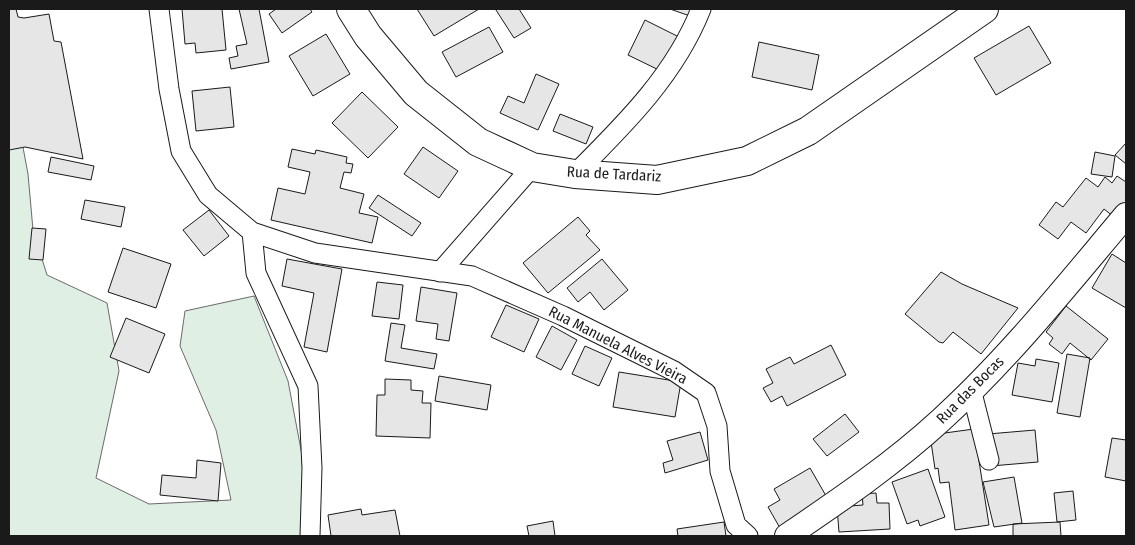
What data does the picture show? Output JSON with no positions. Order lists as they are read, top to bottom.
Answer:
{
  "streets": {
    "main road": ["Rua de Tardariz"],
    "street": ["Rua Manuela Alves Vieira", "Rua das Bocas"]
  }
}
